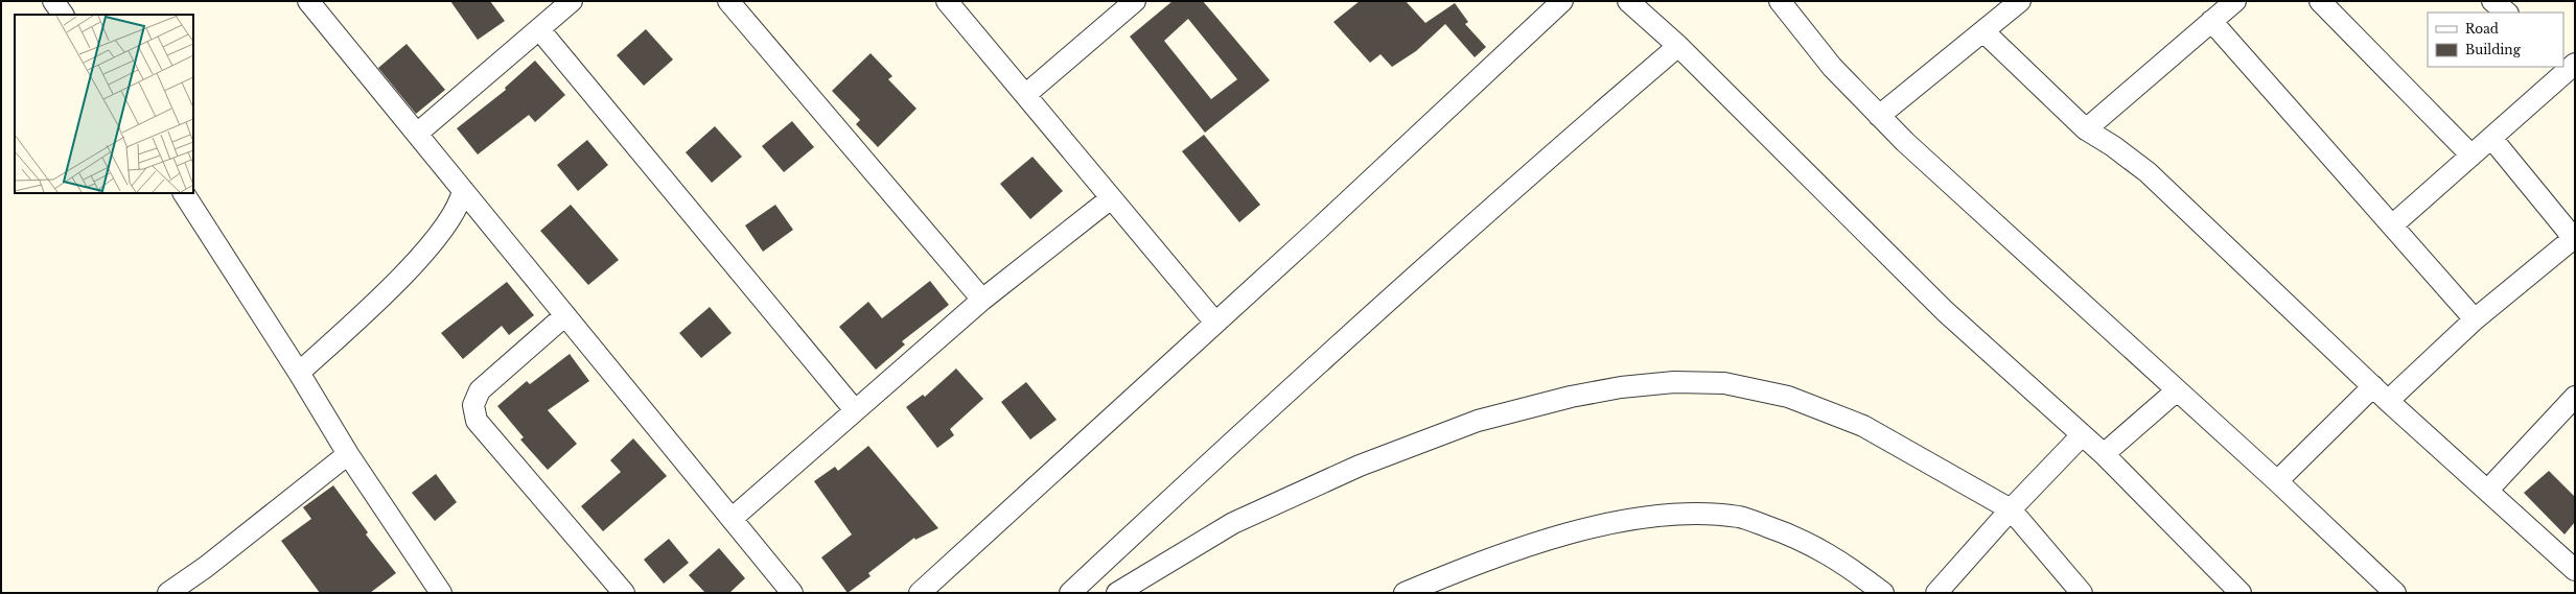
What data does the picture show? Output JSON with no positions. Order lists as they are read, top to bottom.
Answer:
{
  "legend": ["Road", "Building"]
}
